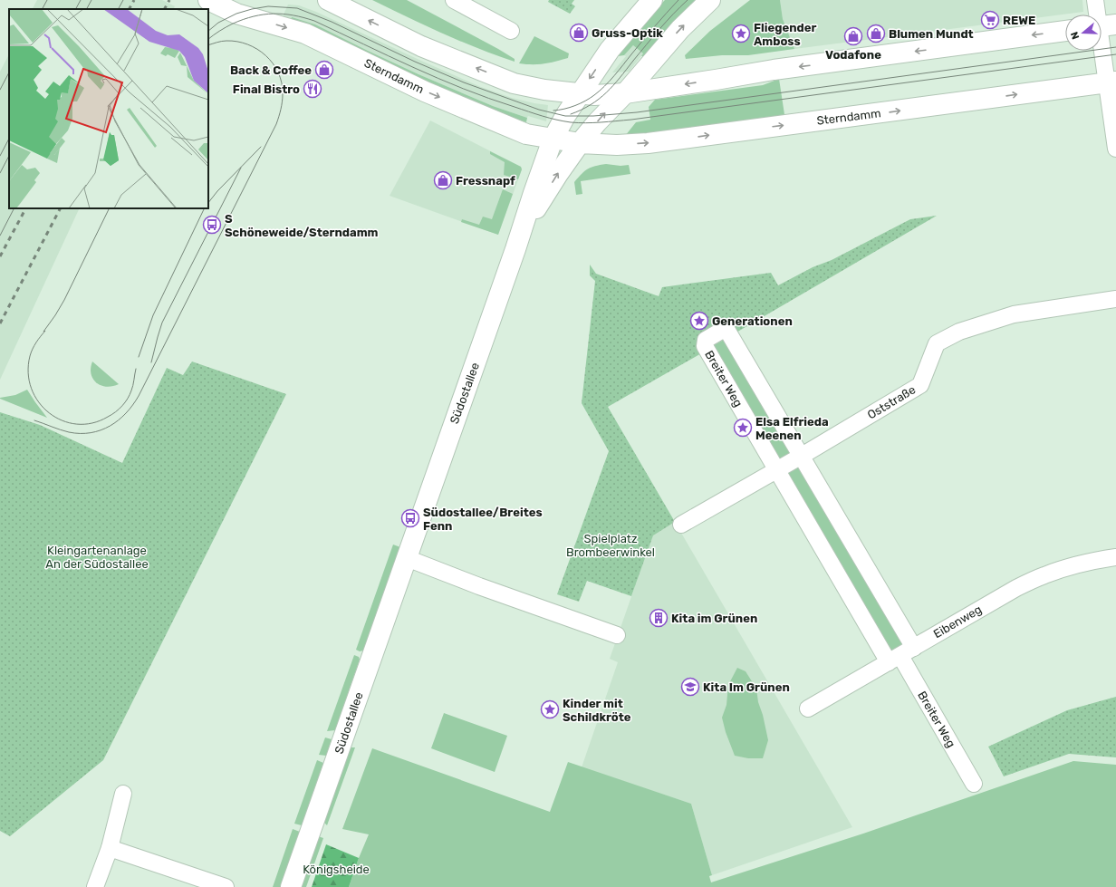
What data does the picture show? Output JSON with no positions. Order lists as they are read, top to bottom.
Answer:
{
  "streets": {
    "street": [
      "Sterndamm",
      "Breiter Weg",
      "Südostallee",
      "Oststraße",
      "Eibenweg"
    ]
  },
  "crossings": [
    ["Sterndamm", "Südostallee"],
    ["Breiter Weg", "Oststraße"],
    ["Breiter Weg", "Eibenweg"]
  ],
  "parks": ["Spielplatz Brombeerwinkel", "Kleingartenanlage An der Südostallee", "Königsheide"],
  "places": {
    "supermarket": ["REWE"],
    "shop": [
      "Gruss-Optik",
      "Blumen Mundt",
      "Vodafone",
      "Back & Coffee",
      "Fressnapf"
    ],
    "place": [
      "Fliegender Amboss",
      "Generationen",
      "Elsa Elfrieda Meenen",
      "Kinder mit Schildkröte"
    ],
    "restaurant": ["Final Bistro"],
    "bus stop": ["S Schöneweide/Sterndamm", "Südostallee/Breites Fenn"],
    "building": ["Kita im Grünen"],
    "school or university": ["Kita Im Grünen"]
  },
  "north": "left"
}
